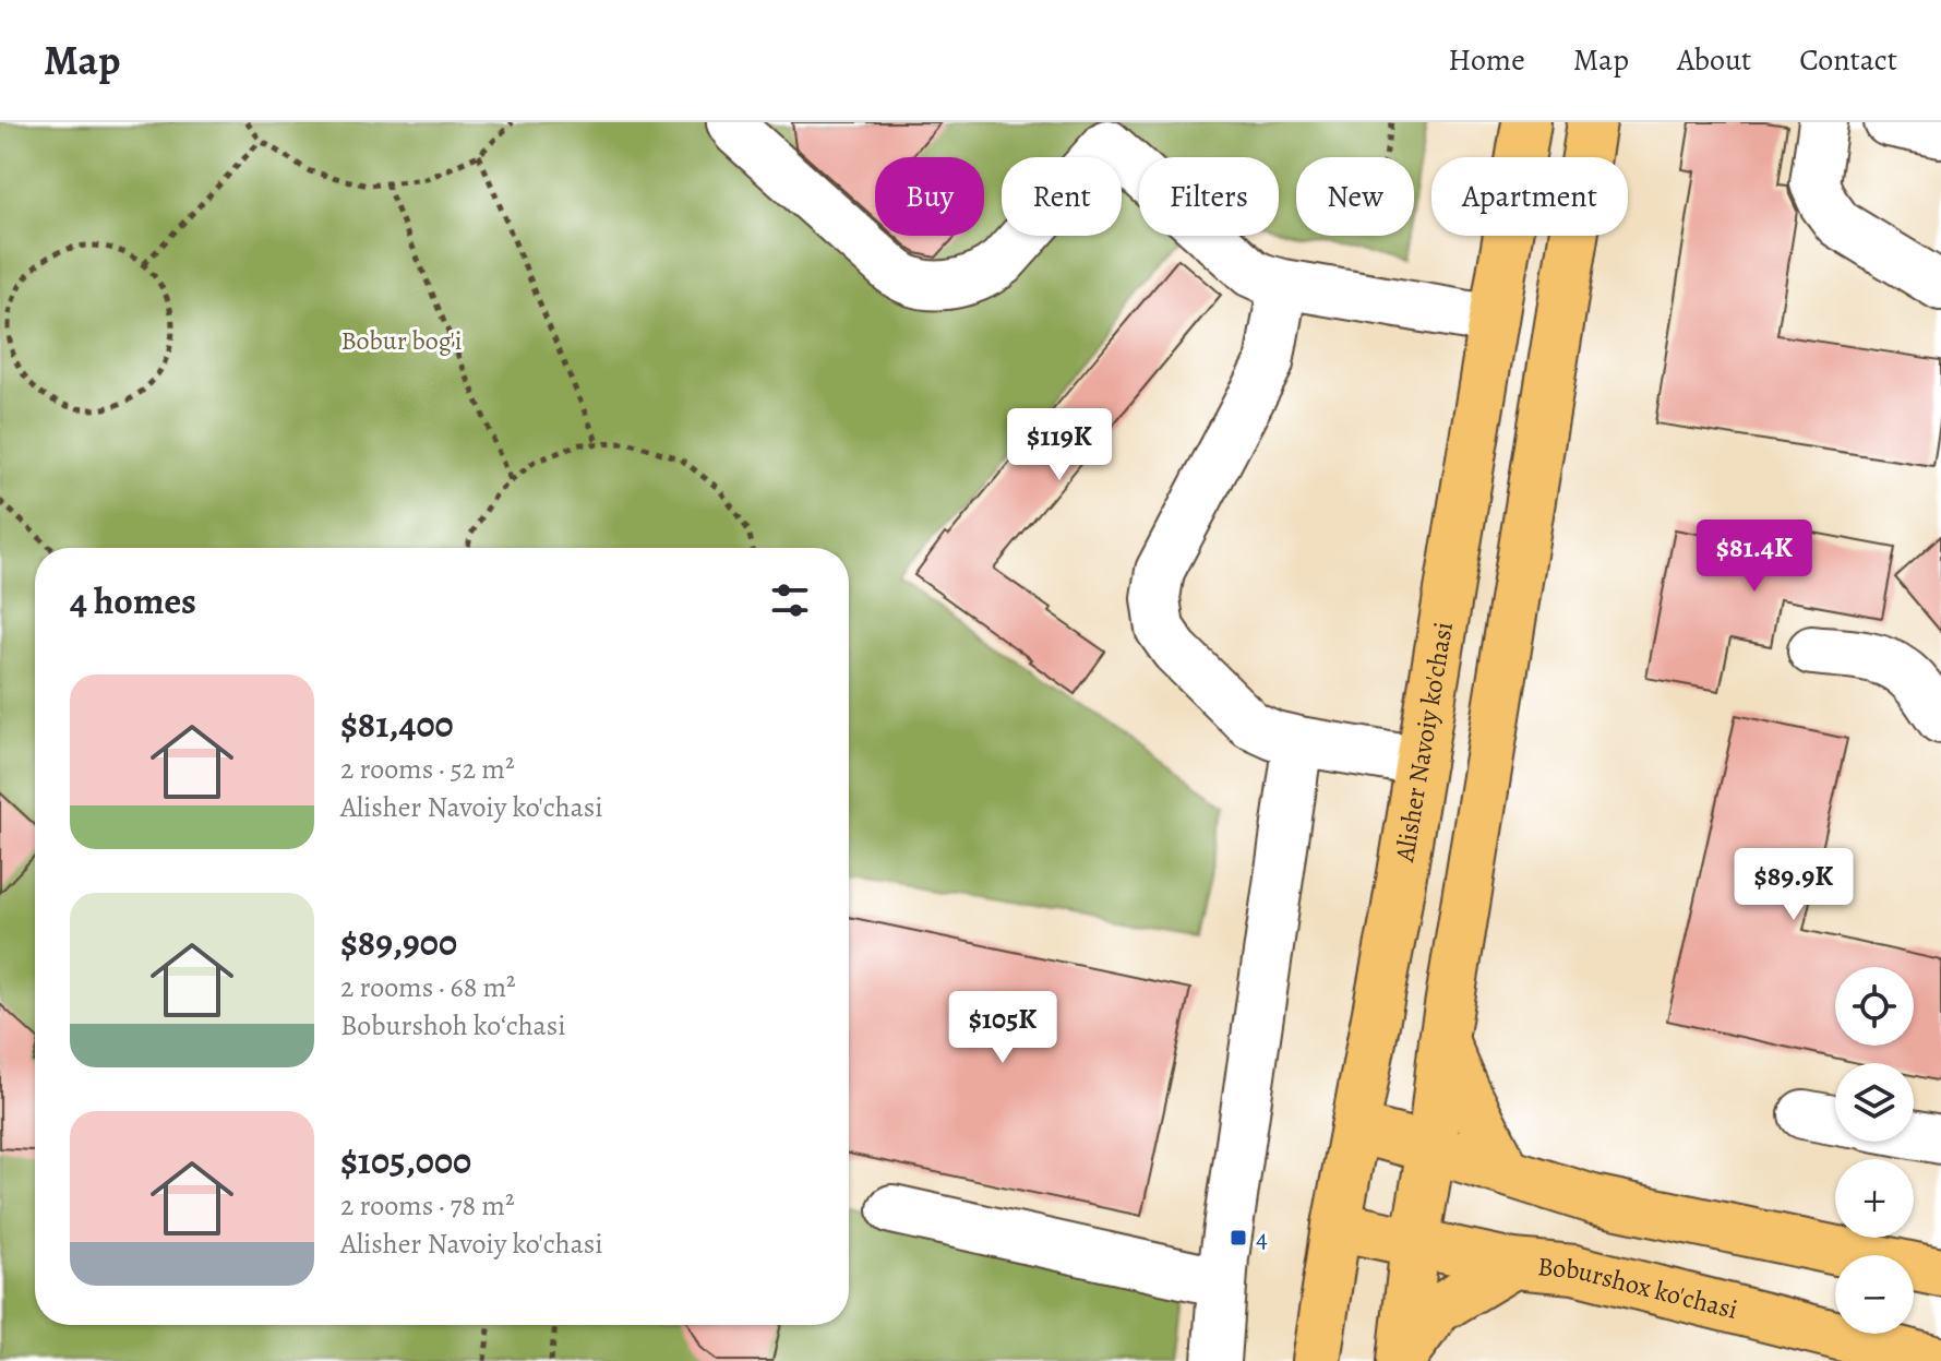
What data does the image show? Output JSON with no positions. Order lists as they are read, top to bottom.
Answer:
{
  "streets": {
    "main road": ["Alisher Navoiy ko'chasi", "Boburshox ko'chasi"]
  },
  "crossings": [
    ["Alisher Navoiy ko'chasi", "Boburshox ko'chasi"]
  ],
  "parks": ["Bobur bog'i"],
  "places": {
    "transit": ["4"]
  },
  "page": {
    "header": "Map",
    "nav": [
      "Home",
      "Map",
      "About",
      "Contact"
    ],
    "chip": [
      "Buy",
      "Rent",
      "Filters",
      "New",
      "Apartment"
    ],
    "price": [
      "$119K",
      "$81.4K",
      "$89.9K",
      "$105K"
    ],
    "heading": "4 homes",
    "list": [
      {
        "name": "$81,400",
        "note": "2 rooms · 52 m² · Alisher Navoiy ko'chasi"
      },
      {
        "name": "$89,900",
        "note": "2 rooms · 68 m² · Boburshoh koʻchasi"
      },
      {
        "name": "$105,000",
        "note": "2 rooms · 78 m² · Alisher Navoiy ko'chasi"
      }
    ],
    "map_buttons": ["+", "−"]
  }
}
